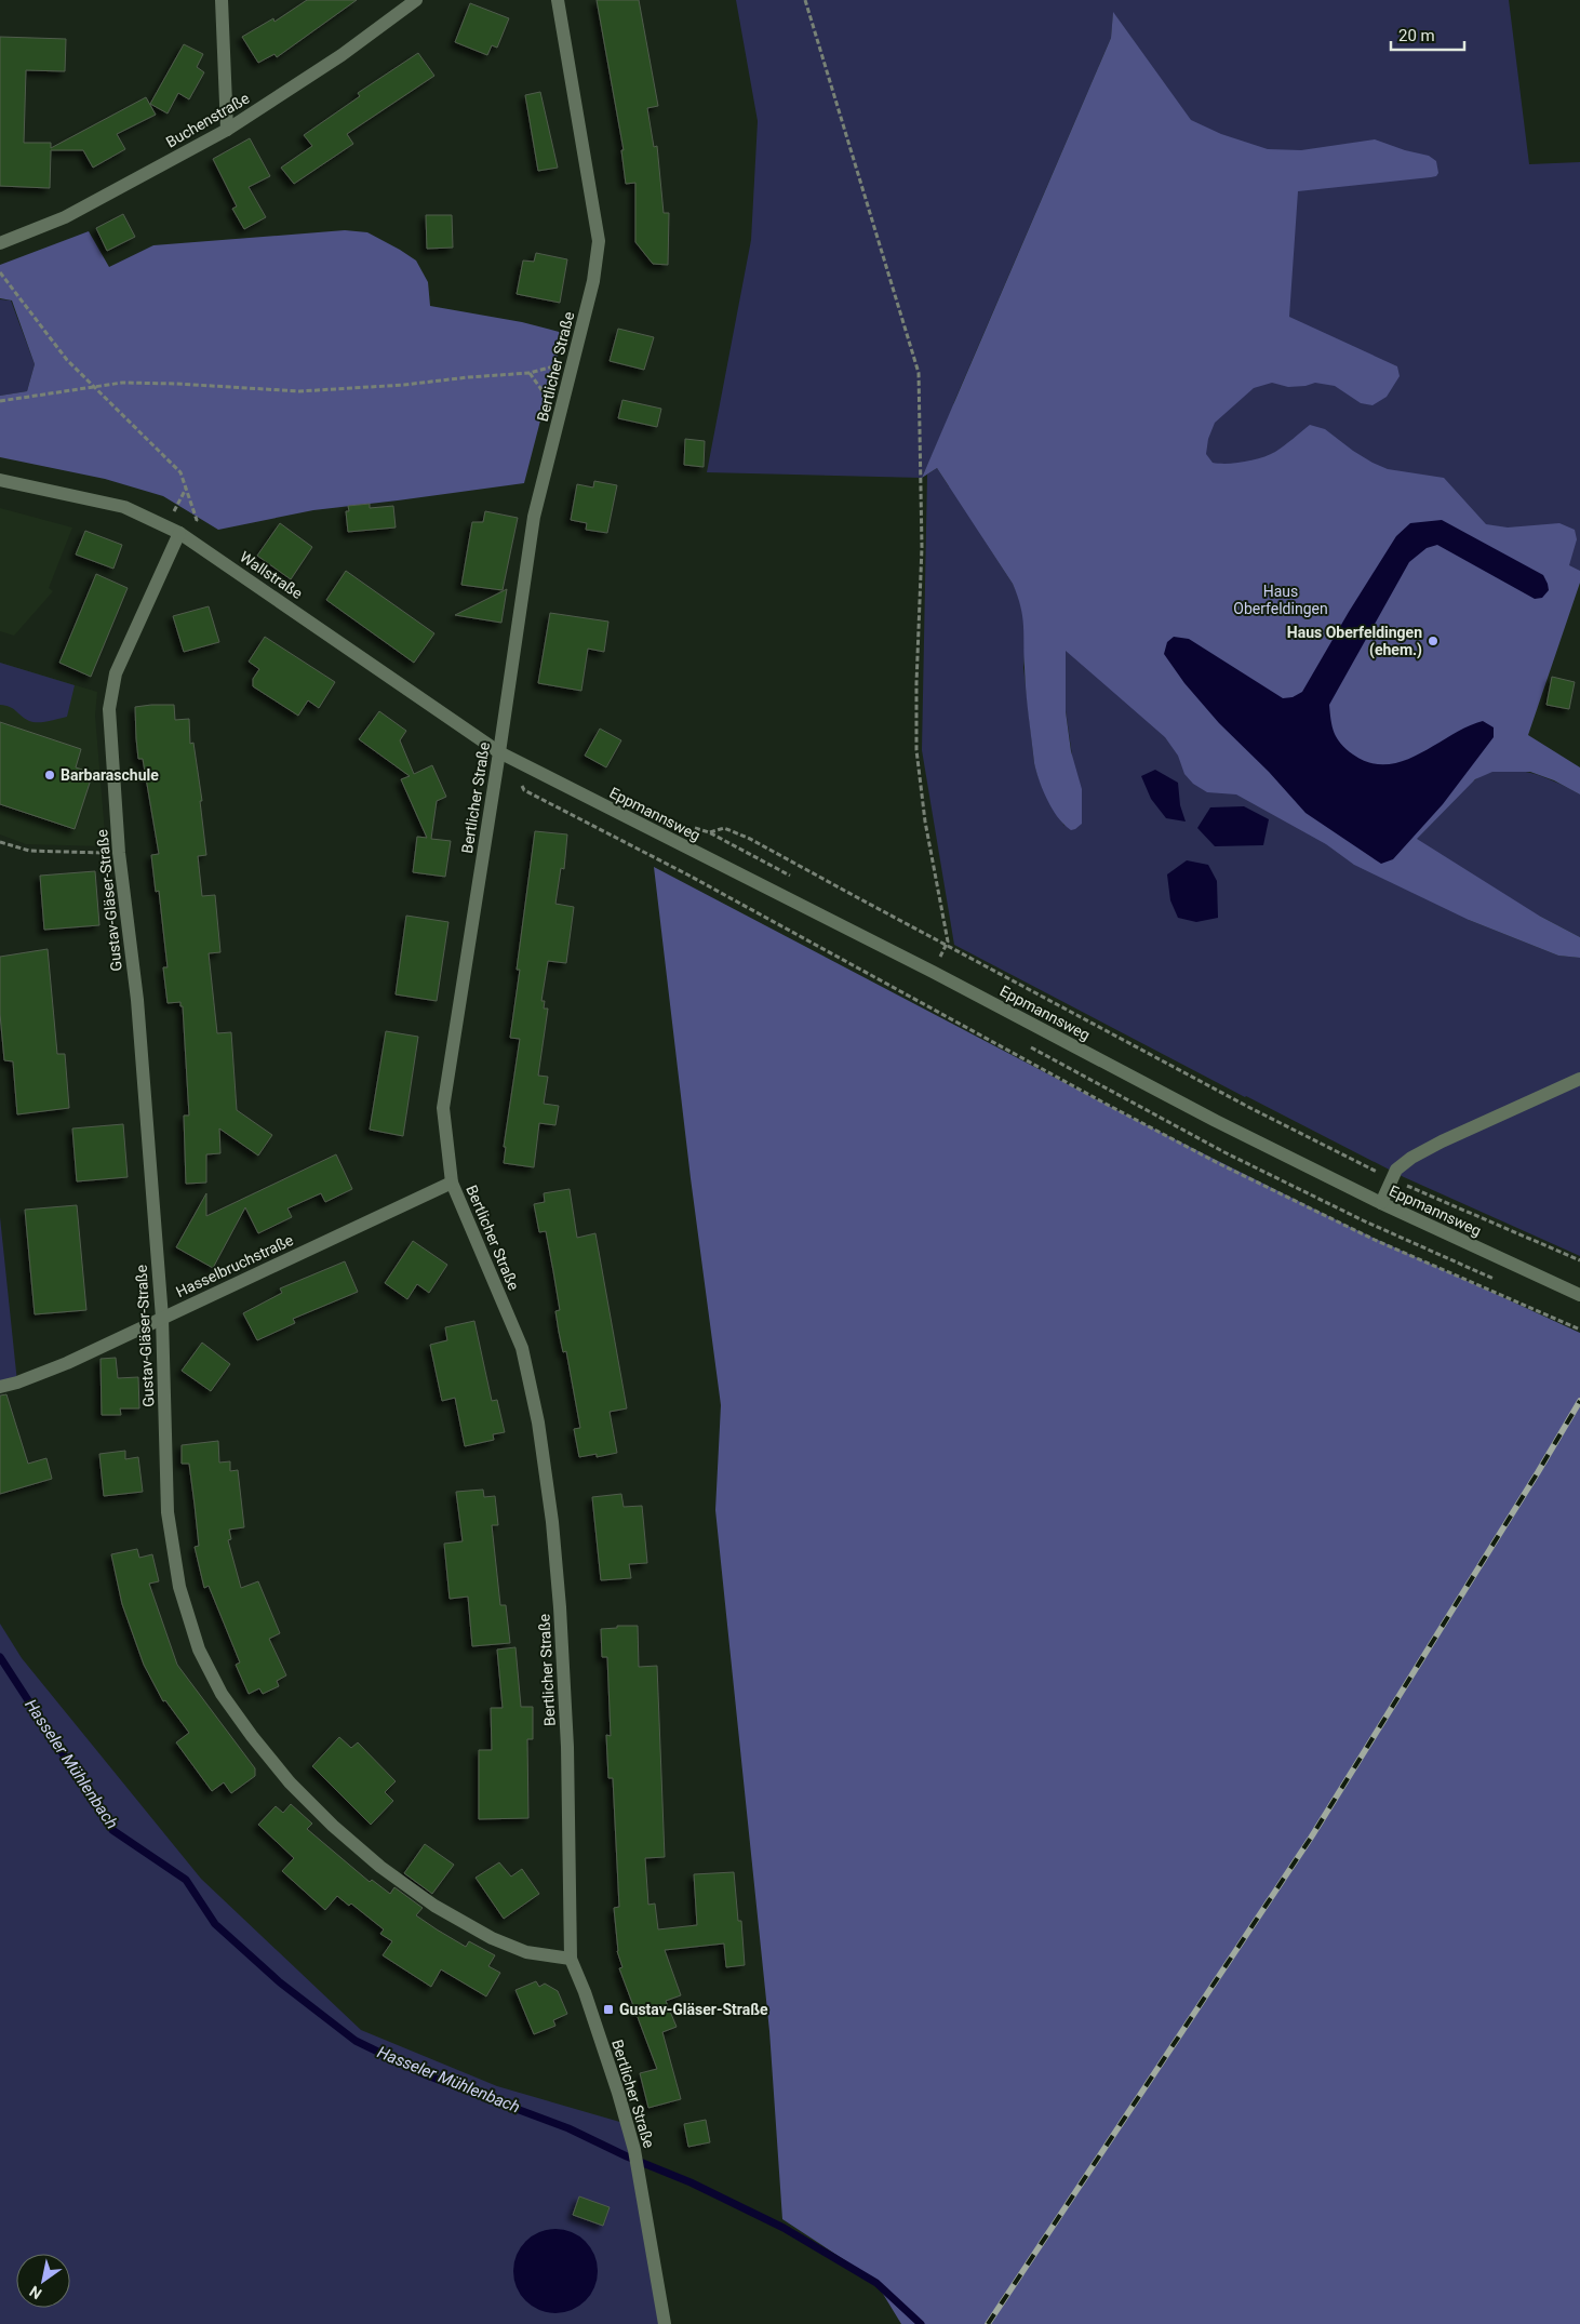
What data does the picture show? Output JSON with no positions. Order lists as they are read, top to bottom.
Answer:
{
  "streets": {
    "street": [
      "Buchenstraße",
      "Bertlicher Straße",
      "Wallstraße",
      "Eppmannsweg",
      "Gustav-Gläser-Straße",
      "Hasselbruchstraße"
    ]
  },
  "crossings": [
    ["Bertlicher Straße", "Wallstraße"],
    ["Bertlicher Straße", "Eppmannsweg"],
    ["Bertlicher Straße", "Gustav-Gläser-Straße"],
    ["Bertlicher Straße", "Hasselbruchstraße"],
    ["Wallstraße", "Eppmannsweg"],
    ["Wallstraße", "Gustav-Gläser-Straße"],
    ["Gustav-Gläser-Straße", "Hasselbruchstraße"]
  ],
  "water": ["Hasseler Mühlenbach"],
  "parks": ["Haus Oberfeldingen"],
  "places": {
    "other": ["Haus Oberfeldingen (ehem.)", "Barbaraschule"],
    "transit": ["Gustav-Gläser-Straße"]
  },
  "scale_bar": "20 m",
  "north": "bottom left"
}
